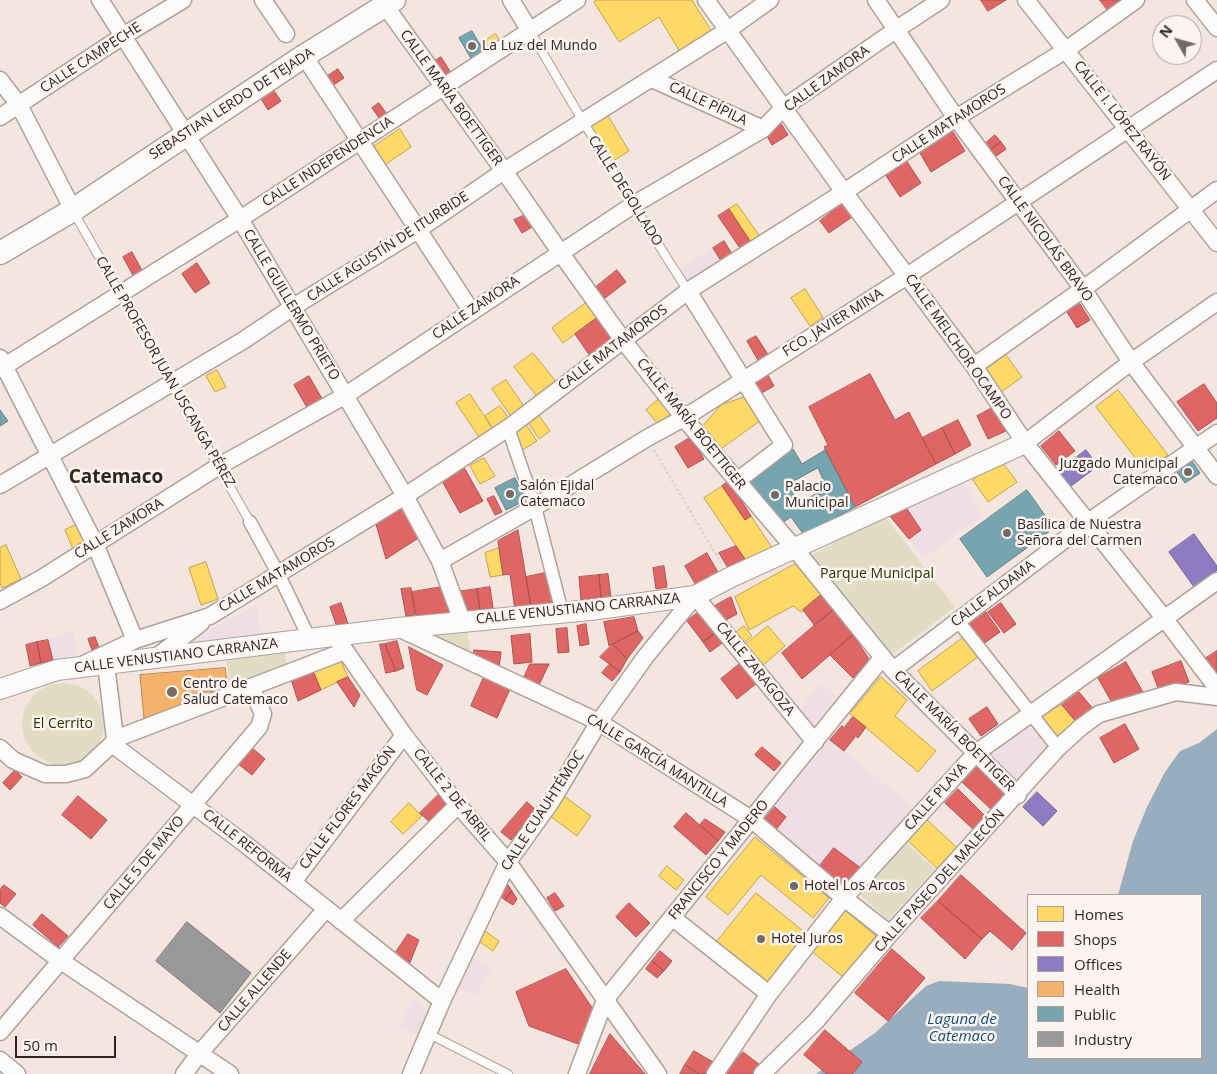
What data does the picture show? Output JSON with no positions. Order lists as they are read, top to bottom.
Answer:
{
  "streets": {
    "main road": ["SEBASTIAN LERDO DE TEJADA"],
    "street": [
      "CALLE CAMPECHE",
      "CALLE ZAMORA",
      "CALLE MARÍA BOETTIGER",
      "CALLE PÍPILA",
      "CALLE I. LÓPEZ RAYÓN",
      "CALLE MATAMOROS",
      "CALLE INDEPENDENCIA",
      "CALLE DEGOLLADO",
      "CALLE NICOLÁS BRAVO",
      "CALLE AGUSTÍN DE ITURBIDE",
      "CALLE GUILLERMO PRIETO",
      "FCO. JAVIER MINA",
      "CALLE MELCHOR OCAMPO",
      "CALLE PROFESOR JUAN USCANGA PÉREZ",
      "CALLE ALDAMA",
      "CALLE VENUSTIANO CARRANZA",
      "CALLE ZARAGOZA",
      "CALLE GARCÍA MANTILLA",
      "CALLE 2 DE ABRIL",
      "CALLE PLAYA",
      "CALLE FLORES MAGÓN",
      "CALLE CUAUHTÉMOC",
      "CALLE REFORMA",
      "FRANCISCO Y MADERO",
      "CALLE 5 DE MAYO",
      "CALLE PASEO DEL MALECÓN",
      "CALLE ALLENDE"
    ]
  },
  "crossings": [
    ["CALLE CAMPECHE", "CALLE GUILLERMO PRIETO"],
    ["CALLE CAMPECHE", "CALLE PROFESOR JUAN USCANGA PÉREZ"],
    ["CALLE ZAMORA", "CALLE MARÍA BOETTIGER"],
    ["CALLE ZAMORA", "CALLE PÍPILA"],
    ["CALLE ZAMORA", "CALLE DEGOLLADO"],
    ["CALLE ZAMORA", "CALLE NICOLÁS BRAVO"],
    ["CALLE ZAMORA", "CALLE GUILLERMO PRIETO"],
    ["CALLE ZAMORA", "CALLE MELCHOR OCAMPO"],
    ["CALLE ZAMORA", "CALLE PROFESOR JUAN USCANGA PÉREZ"],
    ["CALLE MARÍA BOETTIGER", "SEBASTIAN LERDO DE TEJADA"],
    ["CALLE MARÍA BOETTIGER", "CALLE MATAMOROS"],
    ["CALLE MARÍA BOETTIGER", "CALLE INDEPENDENCIA"],
    ["CALLE MARÍA BOETTIGER", "CALLE DEGOLLADO"],
    ["CALLE MARÍA BOETTIGER", "CALLE AGUSTÍN DE ITURBIDE"],
    ["CALLE MARÍA BOETTIGER", "FCO. JAVIER MINA"],
    ["CALLE MARÍA BOETTIGER", "CALLE ALDAMA"],
    ["CALLE MARÍA BOETTIGER", "CALLE VENUSTIANO CARRANZA"],
    ["CALLE MARÍA BOETTIGER", "CALLE PLAYA"],
    ["CALLE MARÍA BOETTIGER", "FRANCISCO Y MADERO"],
    ["CALLE MARÍA BOETTIGER", "CALLE PASEO DEL MALECÓN"],
    ["SEBASTIAN LERDO DE TEJADA", "CALLE GUILLERMO PRIETO"],
    ["SEBASTIAN LERDO DE TEJADA", "CALLE PROFESOR JUAN USCANGA PÉREZ"],
    ["CALLE PÍPILA", "CALLE AGUSTÍN DE ITURBIDE"],
    ["CALLE I. LÓPEZ RAYÓN", "CALLE MATAMOROS"],
    ["CALLE I. LÓPEZ RAYÓN", "FCO. JAVIER MINA"],
    ["CALLE MATAMOROS", "CALLE DEGOLLADO"],
    ["CALLE MATAMOROS", "CALLE NICOLÁS BRAVO"],
    ["CALLE MATAMOROS", "CALLE GUILLERMO PRIETO"],
    ["CALLE MATAMOROS", "CALLE MELCHOR OCAMPO"],
    ["CALLE MATAMOROS", "CALLE PROFESOR JUAN USCANGA PÉREZ"],
    ["CALLE MATAMOROS", "CALLE VENUSTIANO CARRANZA"],
    ["CALLE INDEPENDENCIA", "CALLE DEGOLLADO"],
    ["CALLE INDEPENDENCIA", "CALLE GUILLERMO PRIETO"],
    ["CALLE INDEPENDENCIA", "CALLE PROFESOR JUAN USCANGA PÉREZ"],
    ["CALLE DEGOLLADO", "CALLE AGUSTÍN DE ITURBIDE"],
    ["CALLE DEGOLLADO", "FCO. JAVIER MINA"],
    ["CALLE NICOLÁS BRAVO", "FCO. JAVIER MINA"],
    ["CALLE NICOLÁS BRAVO", "CALLE ALDAMA"],
    ["CALLE NICOLÁS BRAVO", "CALLE VENUSTIANO CARRANZA"],
    ["CALLE AGUSTÍN DE ITURBIDE", "CALLE GUILLERMO PRIETO"],
    ["CALLE AGUSTÍN DE ITURBIDE", "CALLE MELCHOR OCAMPO"],
    ["CALLE AGUSTÍN DE ITURBIDE", "CALLE PROFESOR JUAN USCANGA PÉREZ"],
    ["CALLE GUILLERMO PRIETO", "FCO. JAVIER MINA"],
    ["CALLE GUILLERMO PRIETO", "CALLE VENUSTIANO CARRANZA"],
    ["FCO. JAVIER MINA", "CALLE MELCHOR OCAMPO"],
    ["CALLE MELCHOR OCAMPO", "CALLE ALDAMA"],
    ["CALLE MELCHOR OCAMPO", "CALLE VENUSTIANO CARRANZA"],
    ["CALLE MELCHOR OCAMPO", "CALLE PLAYA"],
    ["CALLE PROFESOR JUAN USCANGA PÉREZ", "CALLE VENUSTIANO CARRANZA"],
    ["CALLE ALDAMA", "FRANCISCO Y MADERO"],
    ["CALLE VENUSTIANO CARRANZA", "CALLE ZARAGOZA"],
    ["CALLE VENUSTIANO CARRANZA", "CALLE GARCÍA MANTILLA"],
    ["CALLE VENUSTIANO CARRANZA", "CALLE 2 DE ABRIL"],
    ["CALLE VENUSTIANO CARRANZA", "CALLE CUAUHTÉMOC"],
    ["CALLE ZARAGOZA", "CALLE CUAUHTÉMOC"],
    ["CALLE ZARAGOZA", "FRANCISCO Y MADERO"],
    ["CALLE GARCÍA MANTILLA", "CALLE PLAYA"],
    ["CALLE GARCÍA MANTILLA", "CALLE CUAUHTÉMOC"],
    ["CALLE GARCÍA MANTILLA", "FRANCISCO Y MADERO"],
    ["CALLE GARCÍA MANTILLA", "CALLE PASEO DEL MALECÓN"],
    ["CALLE 2 DE ABRIL", "CALLE FLORES MAGÓN"],
    ["CALLE 2 DE ABRIL", "CALLE CUAUHTÉMOC"],
    ["CALLE 2 DE ABRIL", "FRANCISCO Y MADERO"],
    ["CALLE FLORES MAGÓN", "CALLE REFORMA"],
    ["CALLE CUAUHTÉMOC", "CALLE REFORMA"],
    ["CALLE REFORMA", "CALLE 5 DE MAYO"],
    ["CALLE REFORMA", "CALLE ALLENDE"]
  ],
  "districts": ["Catemaco"],
  "water": ["Laguna de Catemaco"],
  "parks": ["Parque Municipal", "El Cerrito"],
  "places": [
    "La Luz del Mundo",
    "Juzgado Municipal Catemaco",
    "Salón Ejidal Catemaco",
    "Palacio Municipal",
    "Basílica de Nuestra Señora del Carmen",
    "Centro de Salud Catemaco",
    "Hotel Los Arcos",
    "Hotel Juros"
  ],
  "legend": [
    "Homes",
    "Shops",
    "Offices",
    "Health",
    "Public",
    "Industry"
  ],
  "scale_bar": "50 m",
  "north": "top left"
}
